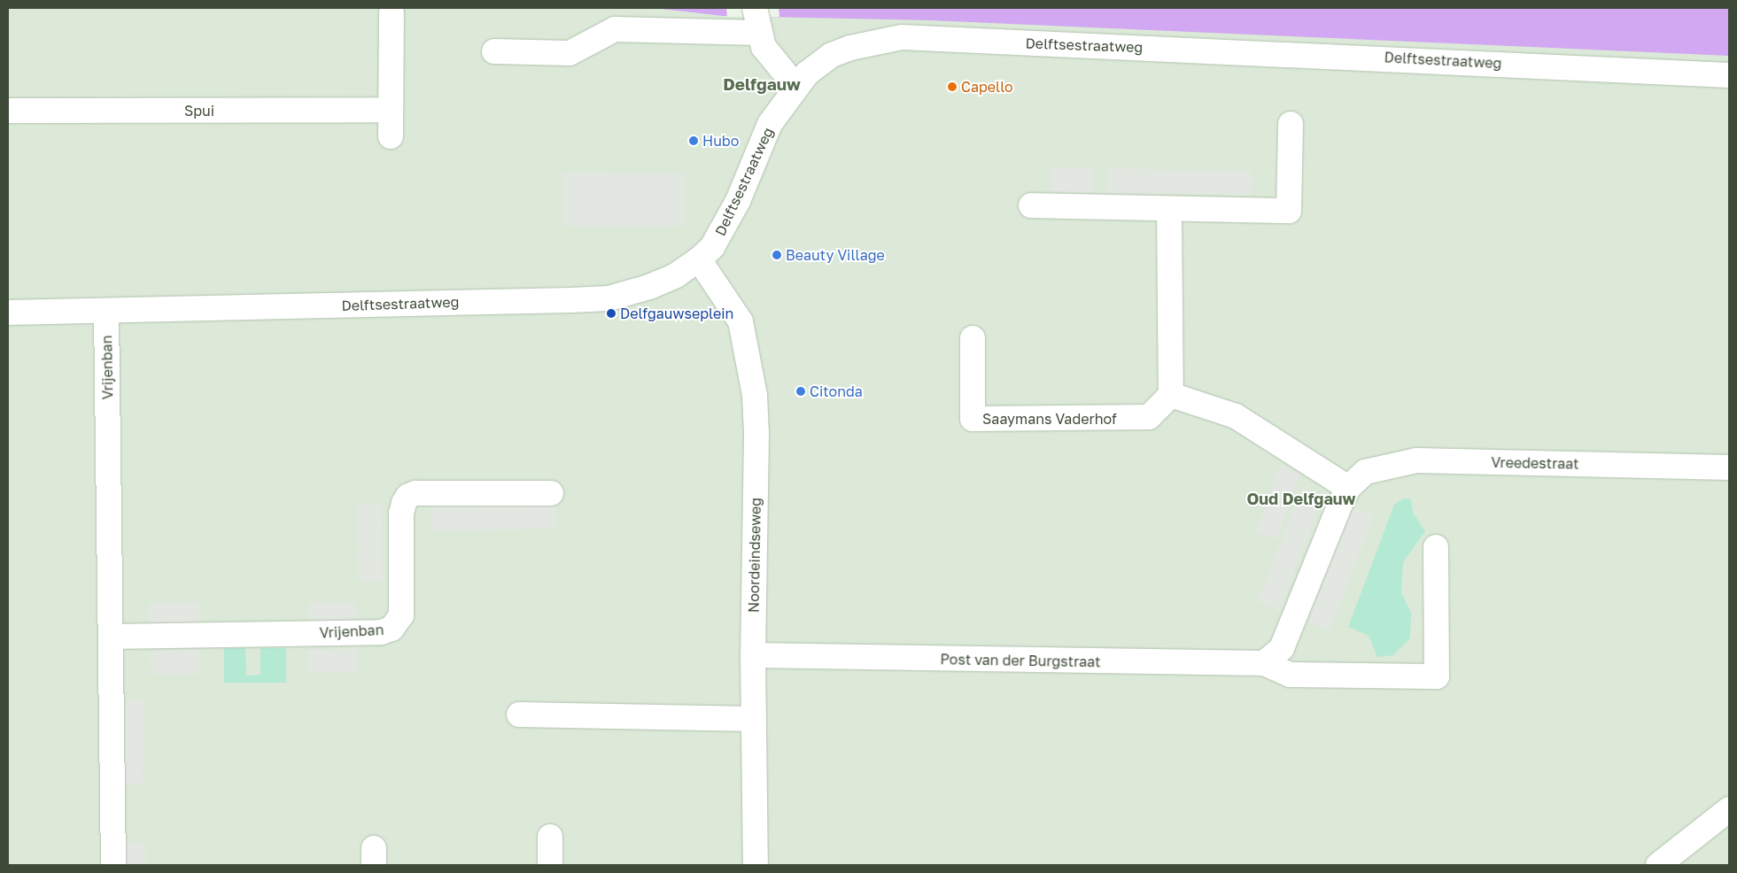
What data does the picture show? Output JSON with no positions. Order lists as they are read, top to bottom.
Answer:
{
  "streets": {
    "street": [
      "Delftsestraatweg",
      "Spui",
      "Vrijenban",
      "Saaymans Vaderhof",
      "Vreedestraat",
      "Noordeindseweg",
      "Post van der Burgstraat"
    ]
  },
  "crossings": [
    ["Delftsestraatweg", "Vrijenban"],
    ["Delftsestraatweg", "Noordeindseweg"],
    ["Noordeindseweg", "Post van der Burgstraat"]
  ],
  "districts": ["Delfgauw", "Oud Delfgauw"],
  "places": [
    "Capello",
    "Hubo",
    "Beauty Village",
    "Delfgauwseplein",
    "Citonda"
  ]
}
